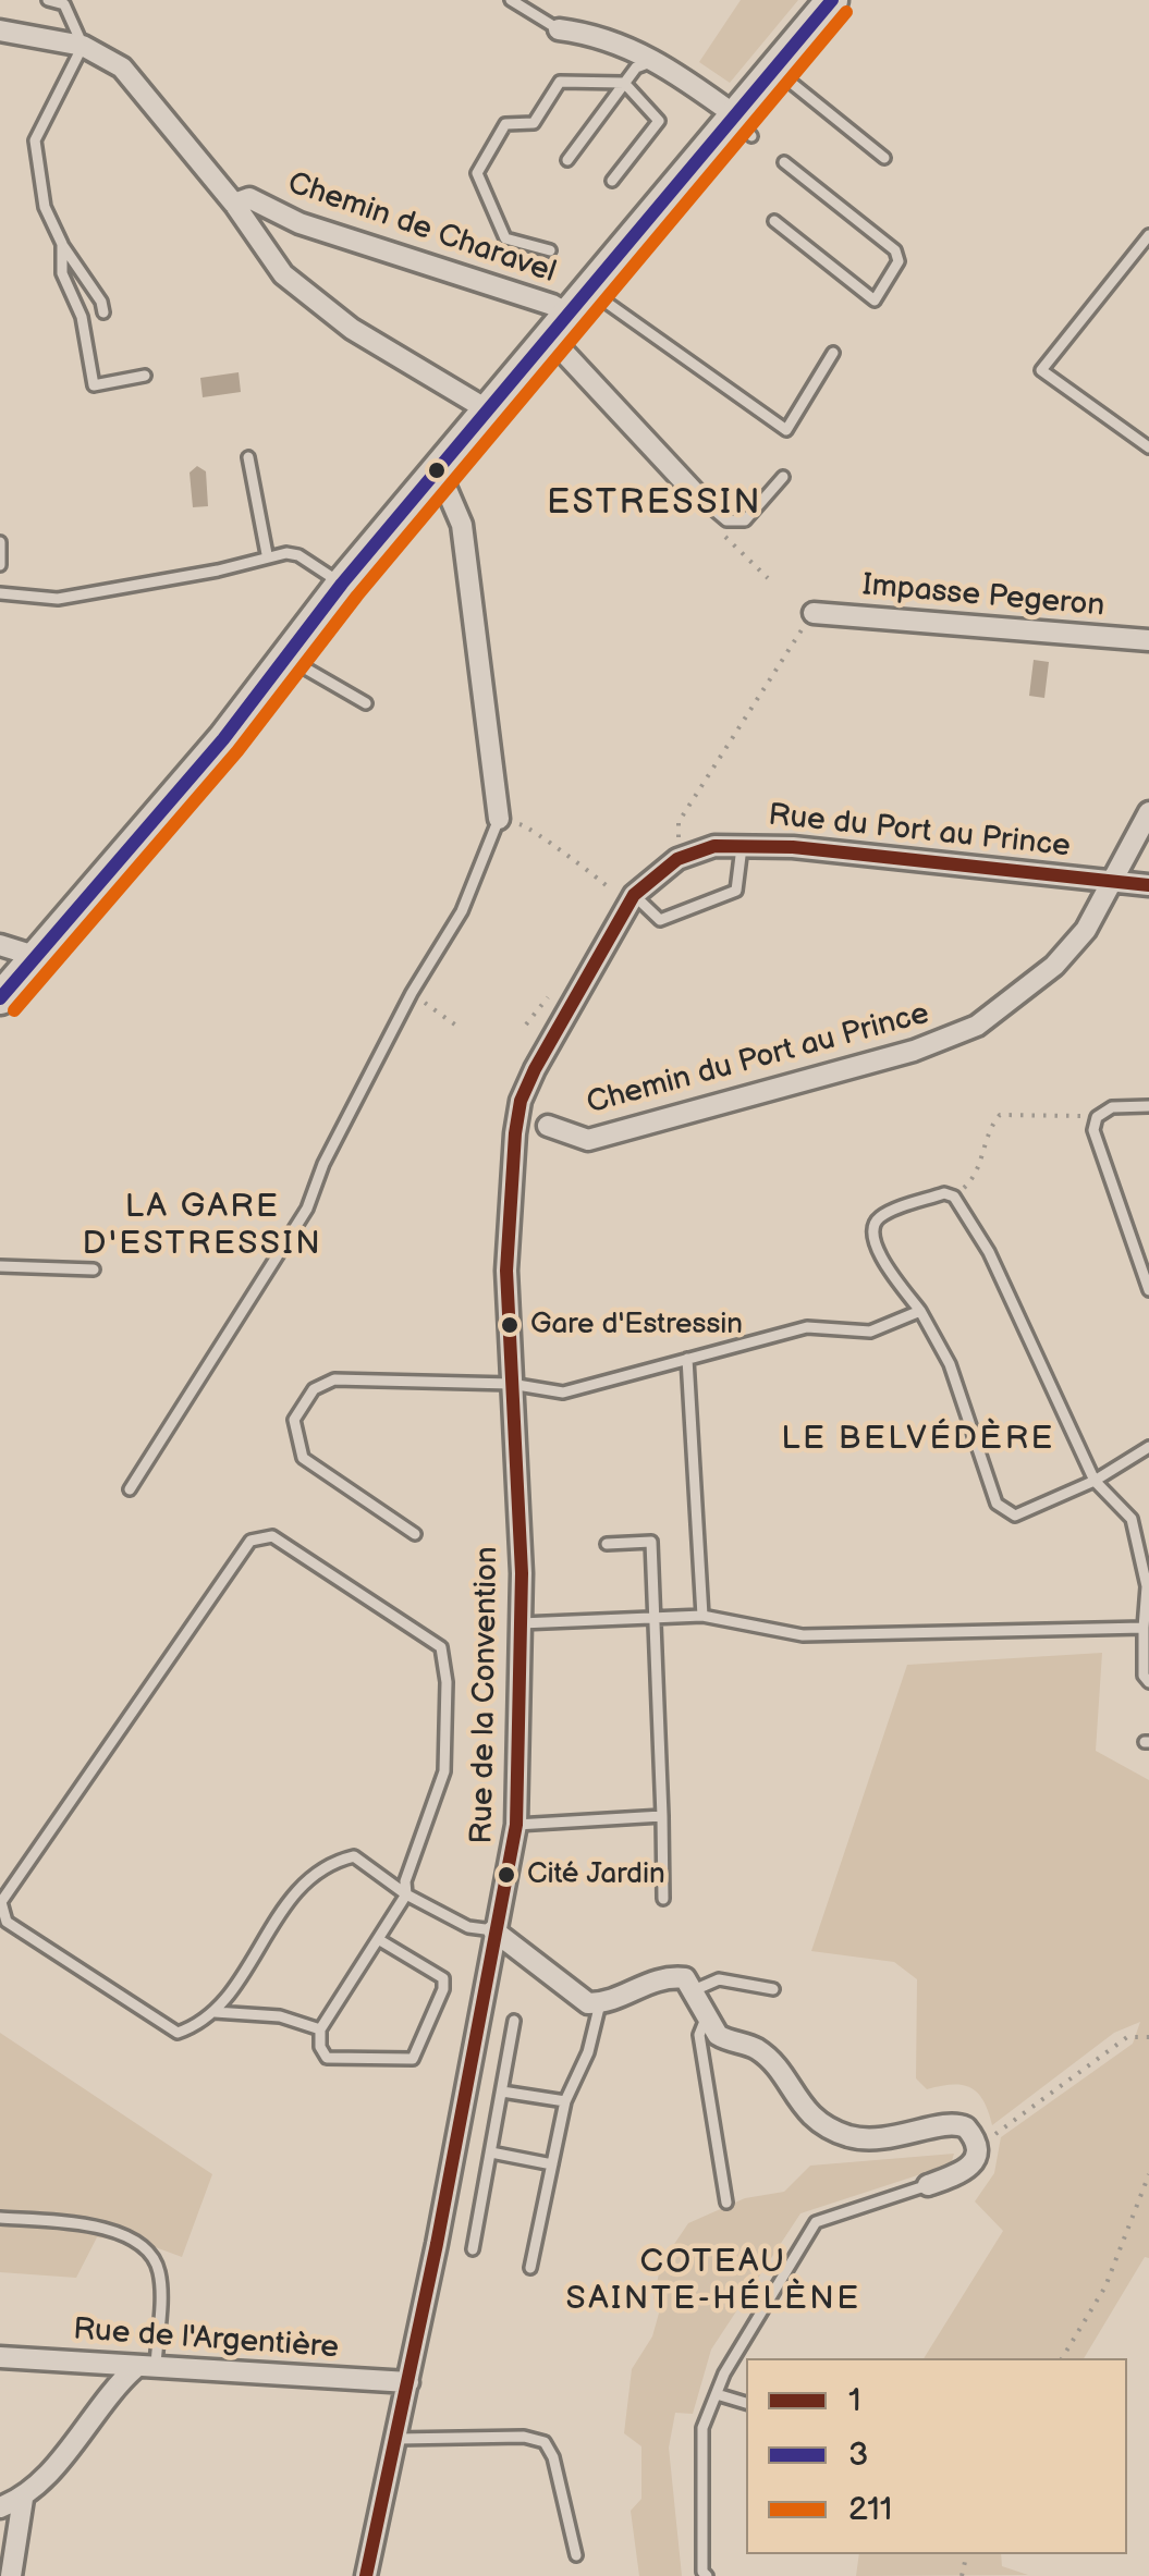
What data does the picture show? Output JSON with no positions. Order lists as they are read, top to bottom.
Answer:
{
  "streets": {
    "street": [
      "Chemin de Charavel",
      "Impasse Pegeron",
      "Rue du Port au Prince",
      "Chemin du Port au Prince",
      "Rue de la Convention",
      "Rue de l'Argentière"
    ]
  },
  "crossings": [
    ["Rue du Port au Prince", "Chemin du Port au Prince"],
    ["Rue du Port au Prince", "Rue de la Convention"],
    ["Rue de la Convention", "Rue de l'Argentière"]
  ],
  "districts": [
    "ESTRESSIN",
    "LA GARE D'ESTRESSIN",
    "LE BELVÉDÈRE",
    "COTEAU SAINTE-HÉLÈNE"
  ],
  "places": ["Gare d'Estressin", "Cité Jardin"],
  "lines": ["transit line 3", "transit line 211", "transit line 1"],
  "legend": ["1", "3", "211"]
}
